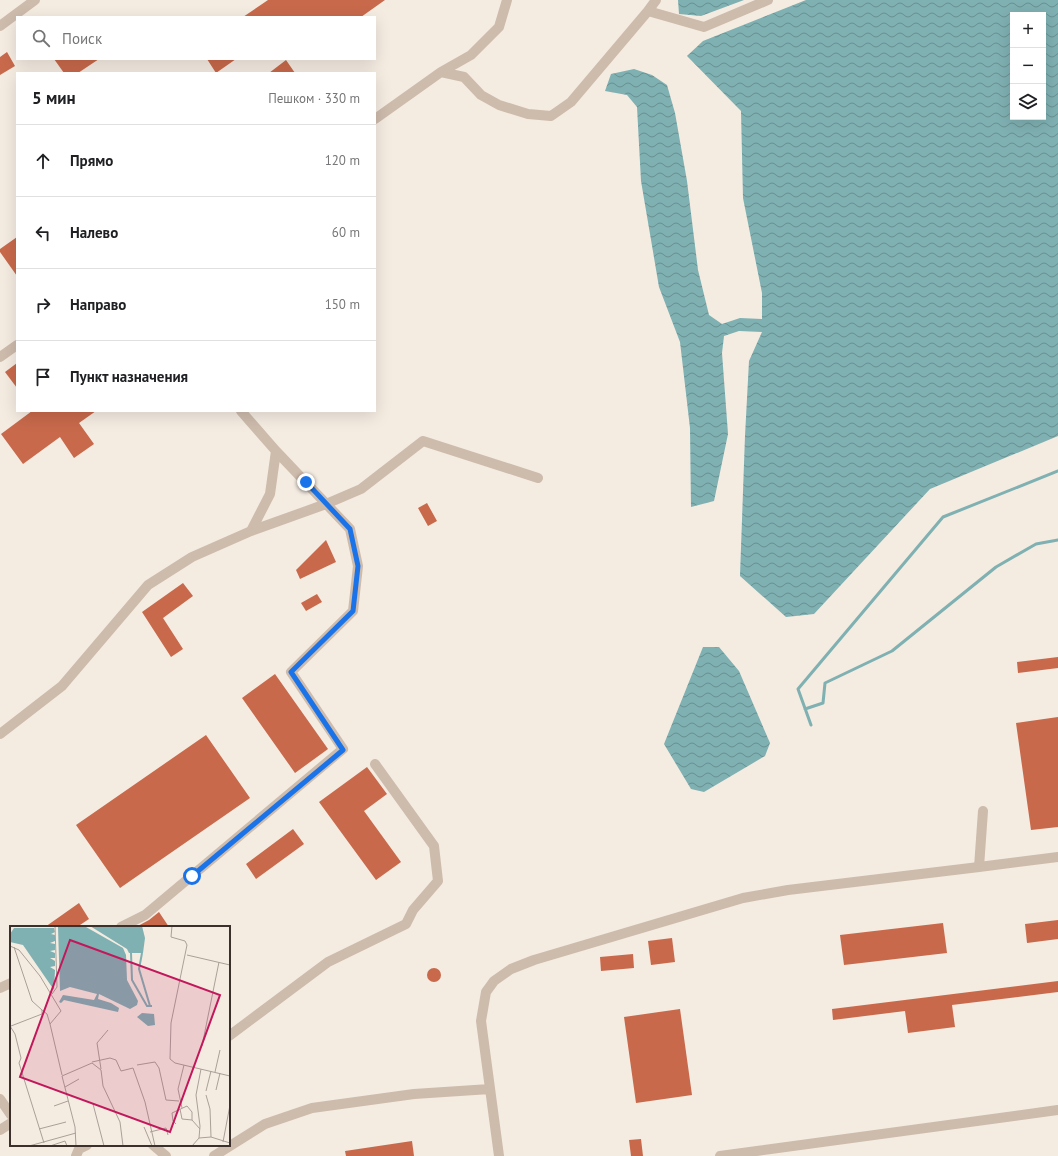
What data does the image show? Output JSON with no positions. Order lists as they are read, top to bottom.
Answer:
{
  "page": {
    "map_buttons": ["+", "−"],
    "search": "Поиск",
    "heading": ["5 мин", "Пешком · 330 m"],
    "list": [
      ["Прямо", "120 m"],
      ["Налево", "60 m"],
      ["Направо", "150 m"],
      "Пункт назначения"
    ]
  }
}
